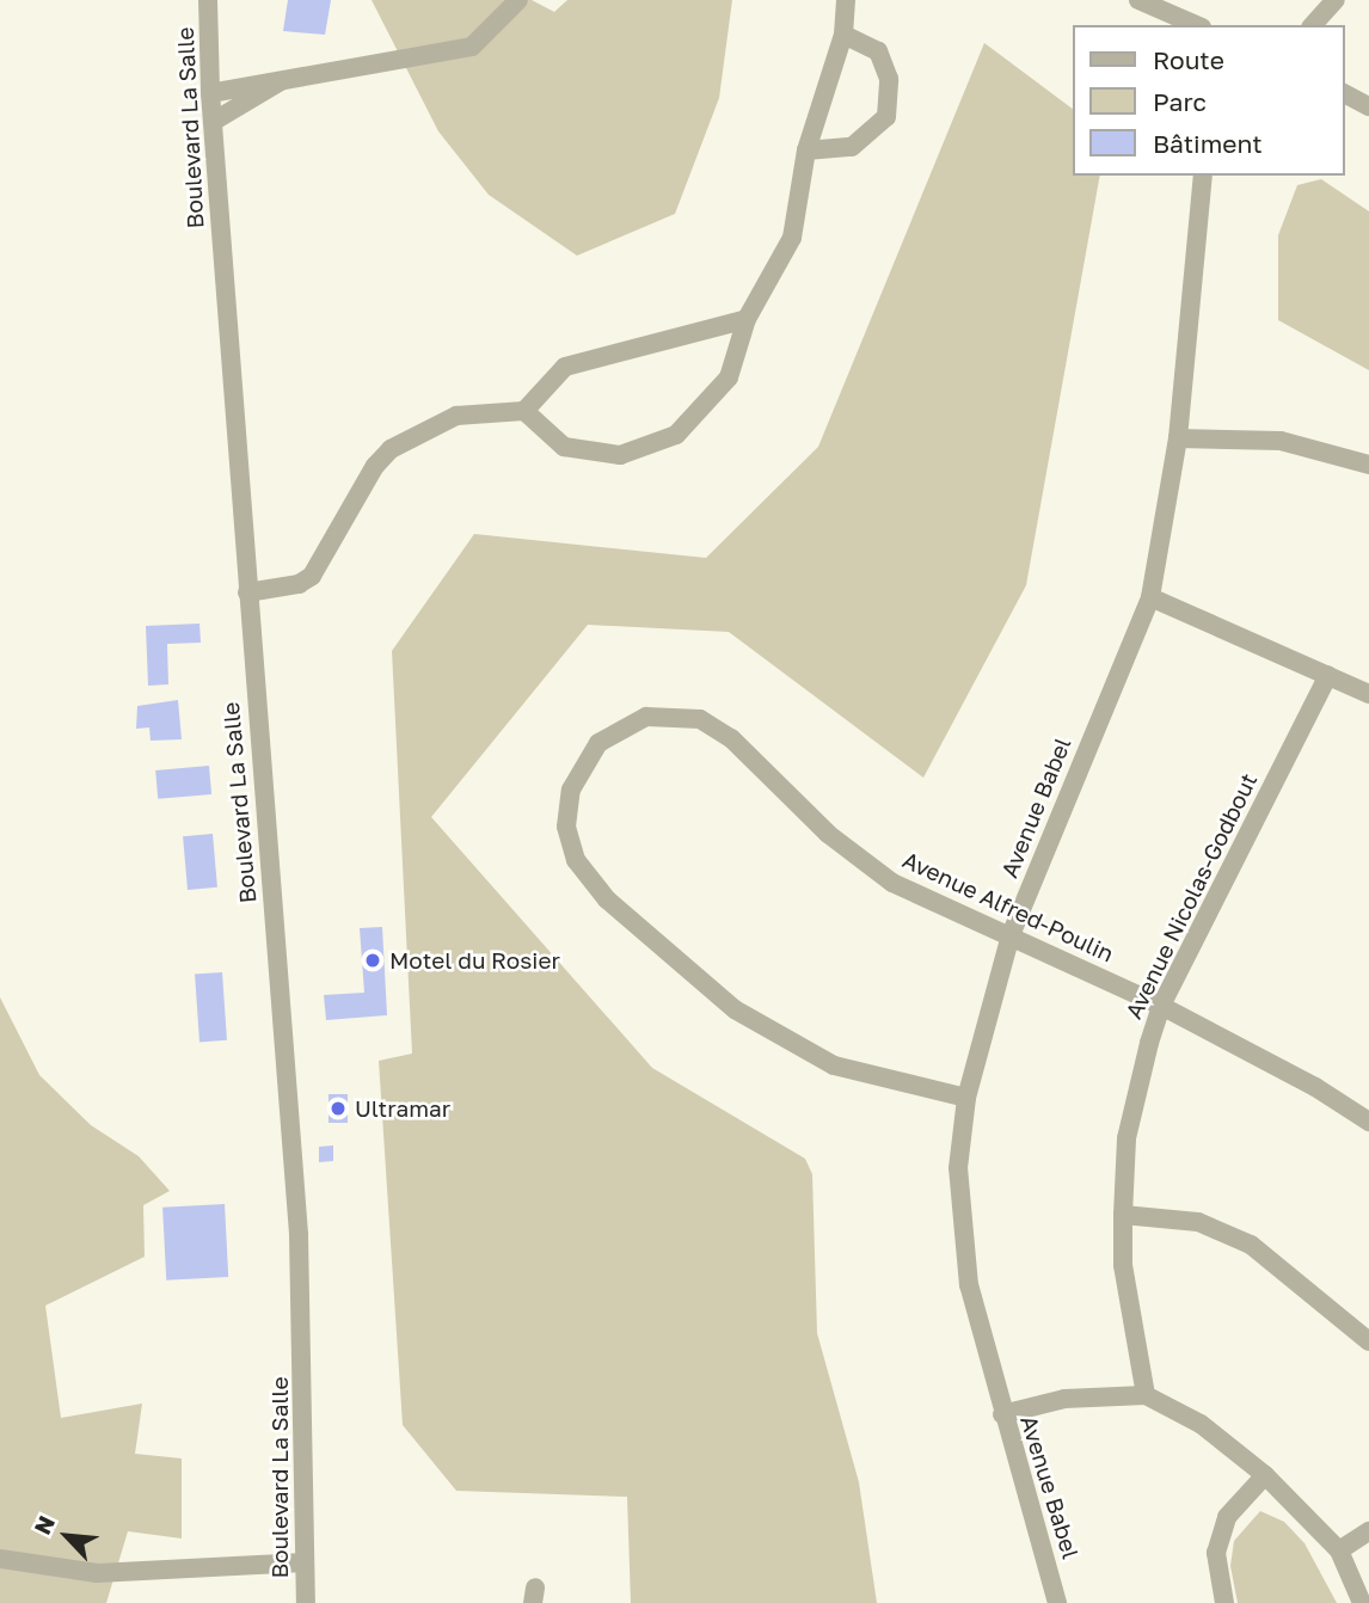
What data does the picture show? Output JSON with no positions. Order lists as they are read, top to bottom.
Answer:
{
  "streets": {
    "street": [
      "Boulevard La Salle",
      "Avenue Babel",
      "Avenue Nicolas-Godbout",
      "Avenue Alfred-Poulin"
    ]
  },
  "crossings": [
    ["Avenue Babel", "Avenue Alfred-Poulin"],
    ["Avenue Nicolas-Godbout", "Avenue Alfred-Poulin"]
  ],
  "places": ["Motel du Rosier", "Ultramar"],
  "legend": ["Route", "Parc", "Bâtiment"],
  "north": "top left"
}
